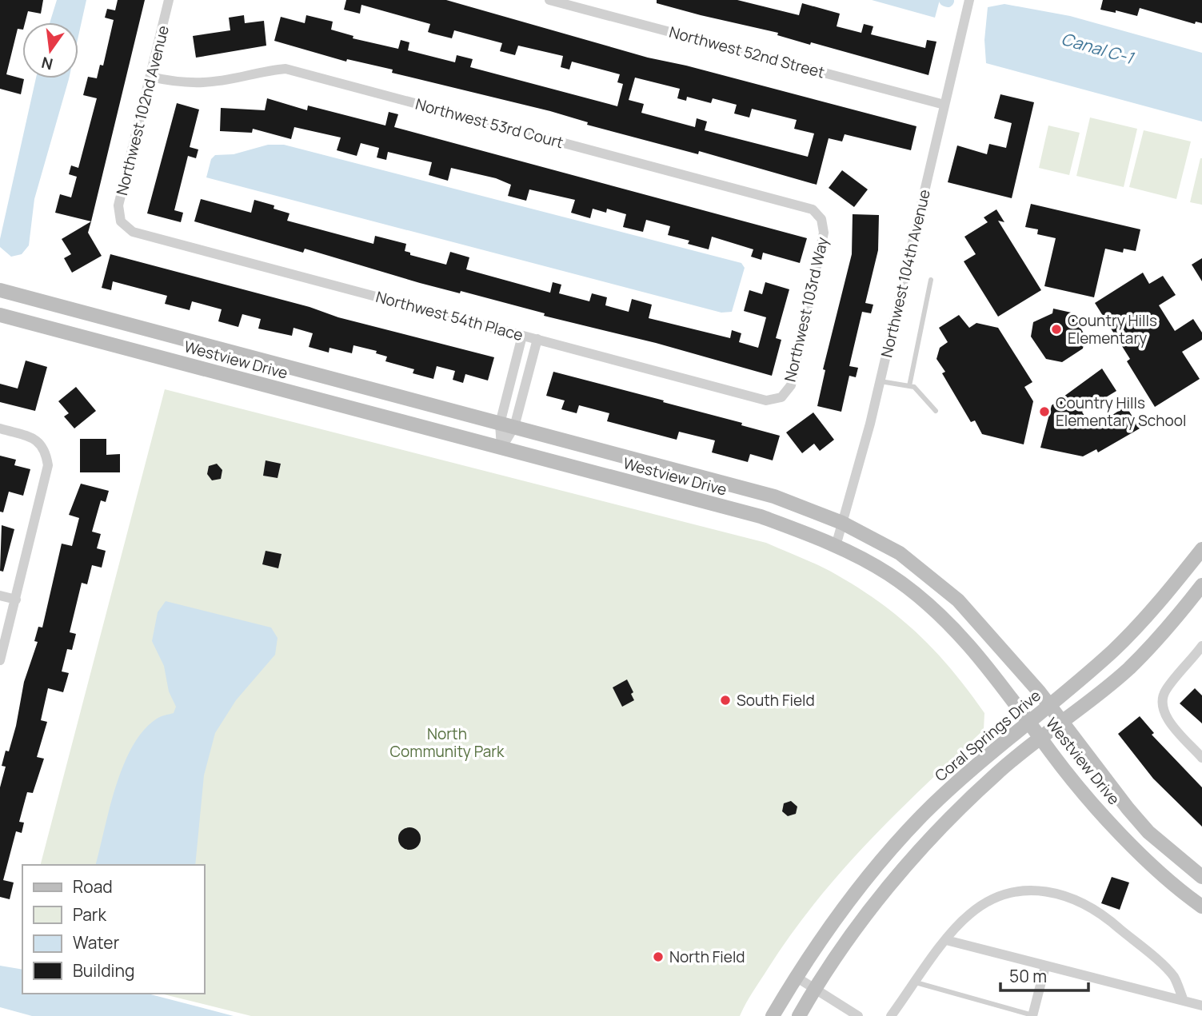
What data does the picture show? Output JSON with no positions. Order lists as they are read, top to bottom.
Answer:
{
  "streets": {
    "street": [
      "Northwest 52nd Street",
      "Northwest 102nd Avenue",
      "Northwest 53rd Court",
      "Northwest 104th Avenue",
      "Northwest 103rd Way",
      "Northwest 54th Place",
      "Westview Drive",
      "Coral Springs Drive"
    ]
  },
  "crossings": [
    ["Northwest 52nd Street", "Northwest 104th Avenue"],
    ["Northwest 102nd Avenue", "Northwest 53rd Court"],
    ["Northwest 102nd Avenue", "Northwest 54th Place"],
    ["Northwest 53rd Court", "Northwest 103rd Way"],
    ["Northwest 104th Avenue", "Westview Drive"],
    ["Northwest 103rd Way", "Northwest 54th Place"],
    ["Westview Drive", "Coral Springs Drive"]
  ],
  "water": ["Canal C-1"],
  "parks": ["North Community Park"],
  "places": [
    "Country Hills Elementary",
    "Country Hills Elementary School",
    "South Field",
    "North Field"
  ],
  "legend": [
    "Road",
    "Park",
    "Water",
    "Building"
  ],
  "scale_bar": "50 m",
  "north": "bottom"
}
